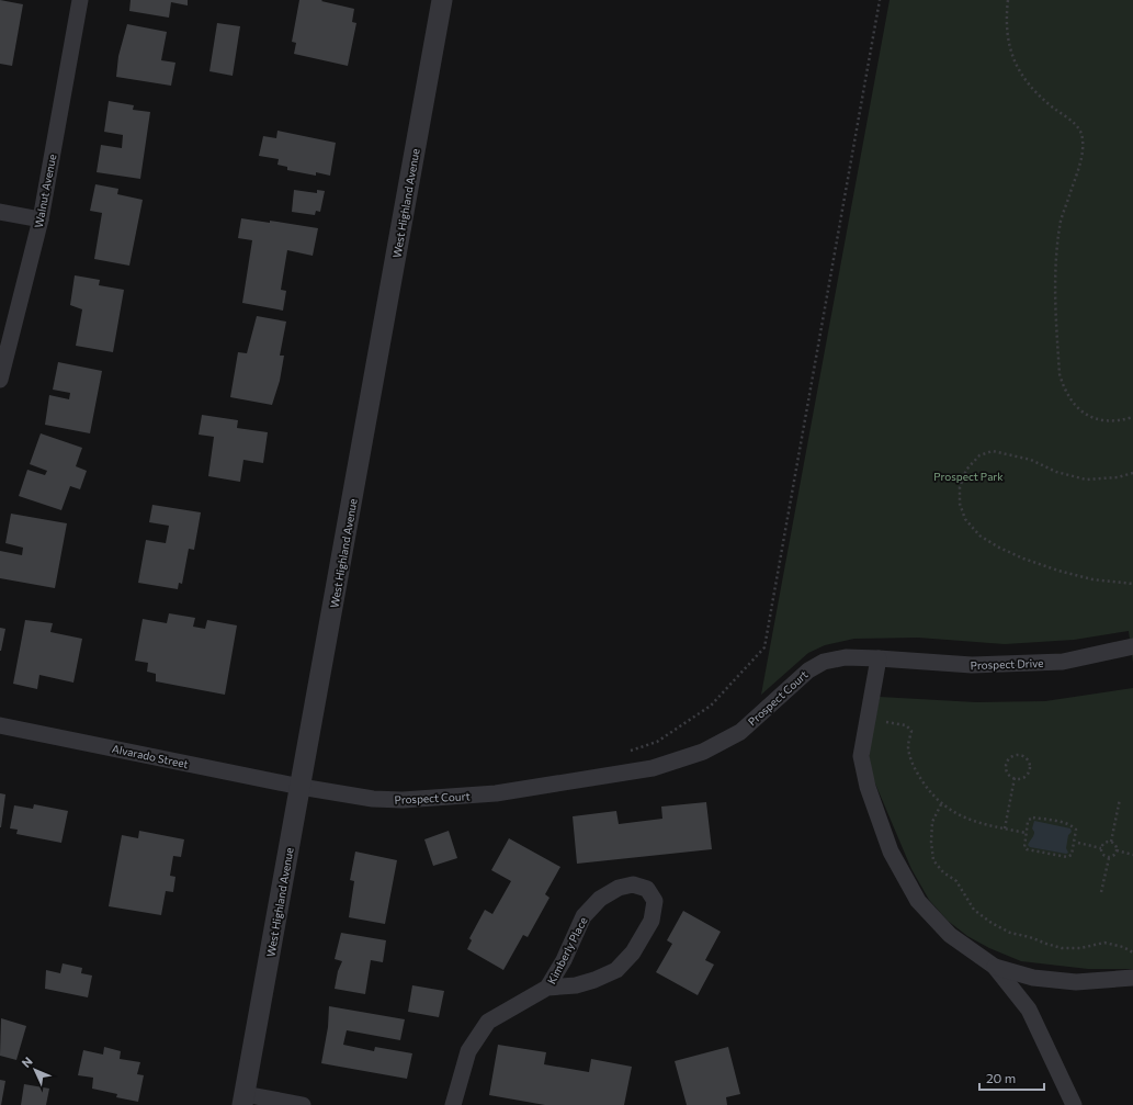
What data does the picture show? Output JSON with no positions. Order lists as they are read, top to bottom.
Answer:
{
  "streets": {
    "street": [
      "Walnut Avenue",
      "West Highland Avenue",
      "Prospect Drive",
      "Prospect Court",
      "Alvarado Street",
      "Kimberly Place"
    ]
  },
  "crossings": [
    ["West Highland Avenue", "Prospect Court"],
    ["West Highland Avenue", "Alvarado Street"],
    ["Prospect Drive", "Prospect Court"],
    ["Prospect Court", "Alvarado Street"]
  ],
  "parks": ["Prospect Park"],
  "scale_bar": "20 m",
  "north": "top left"
}
